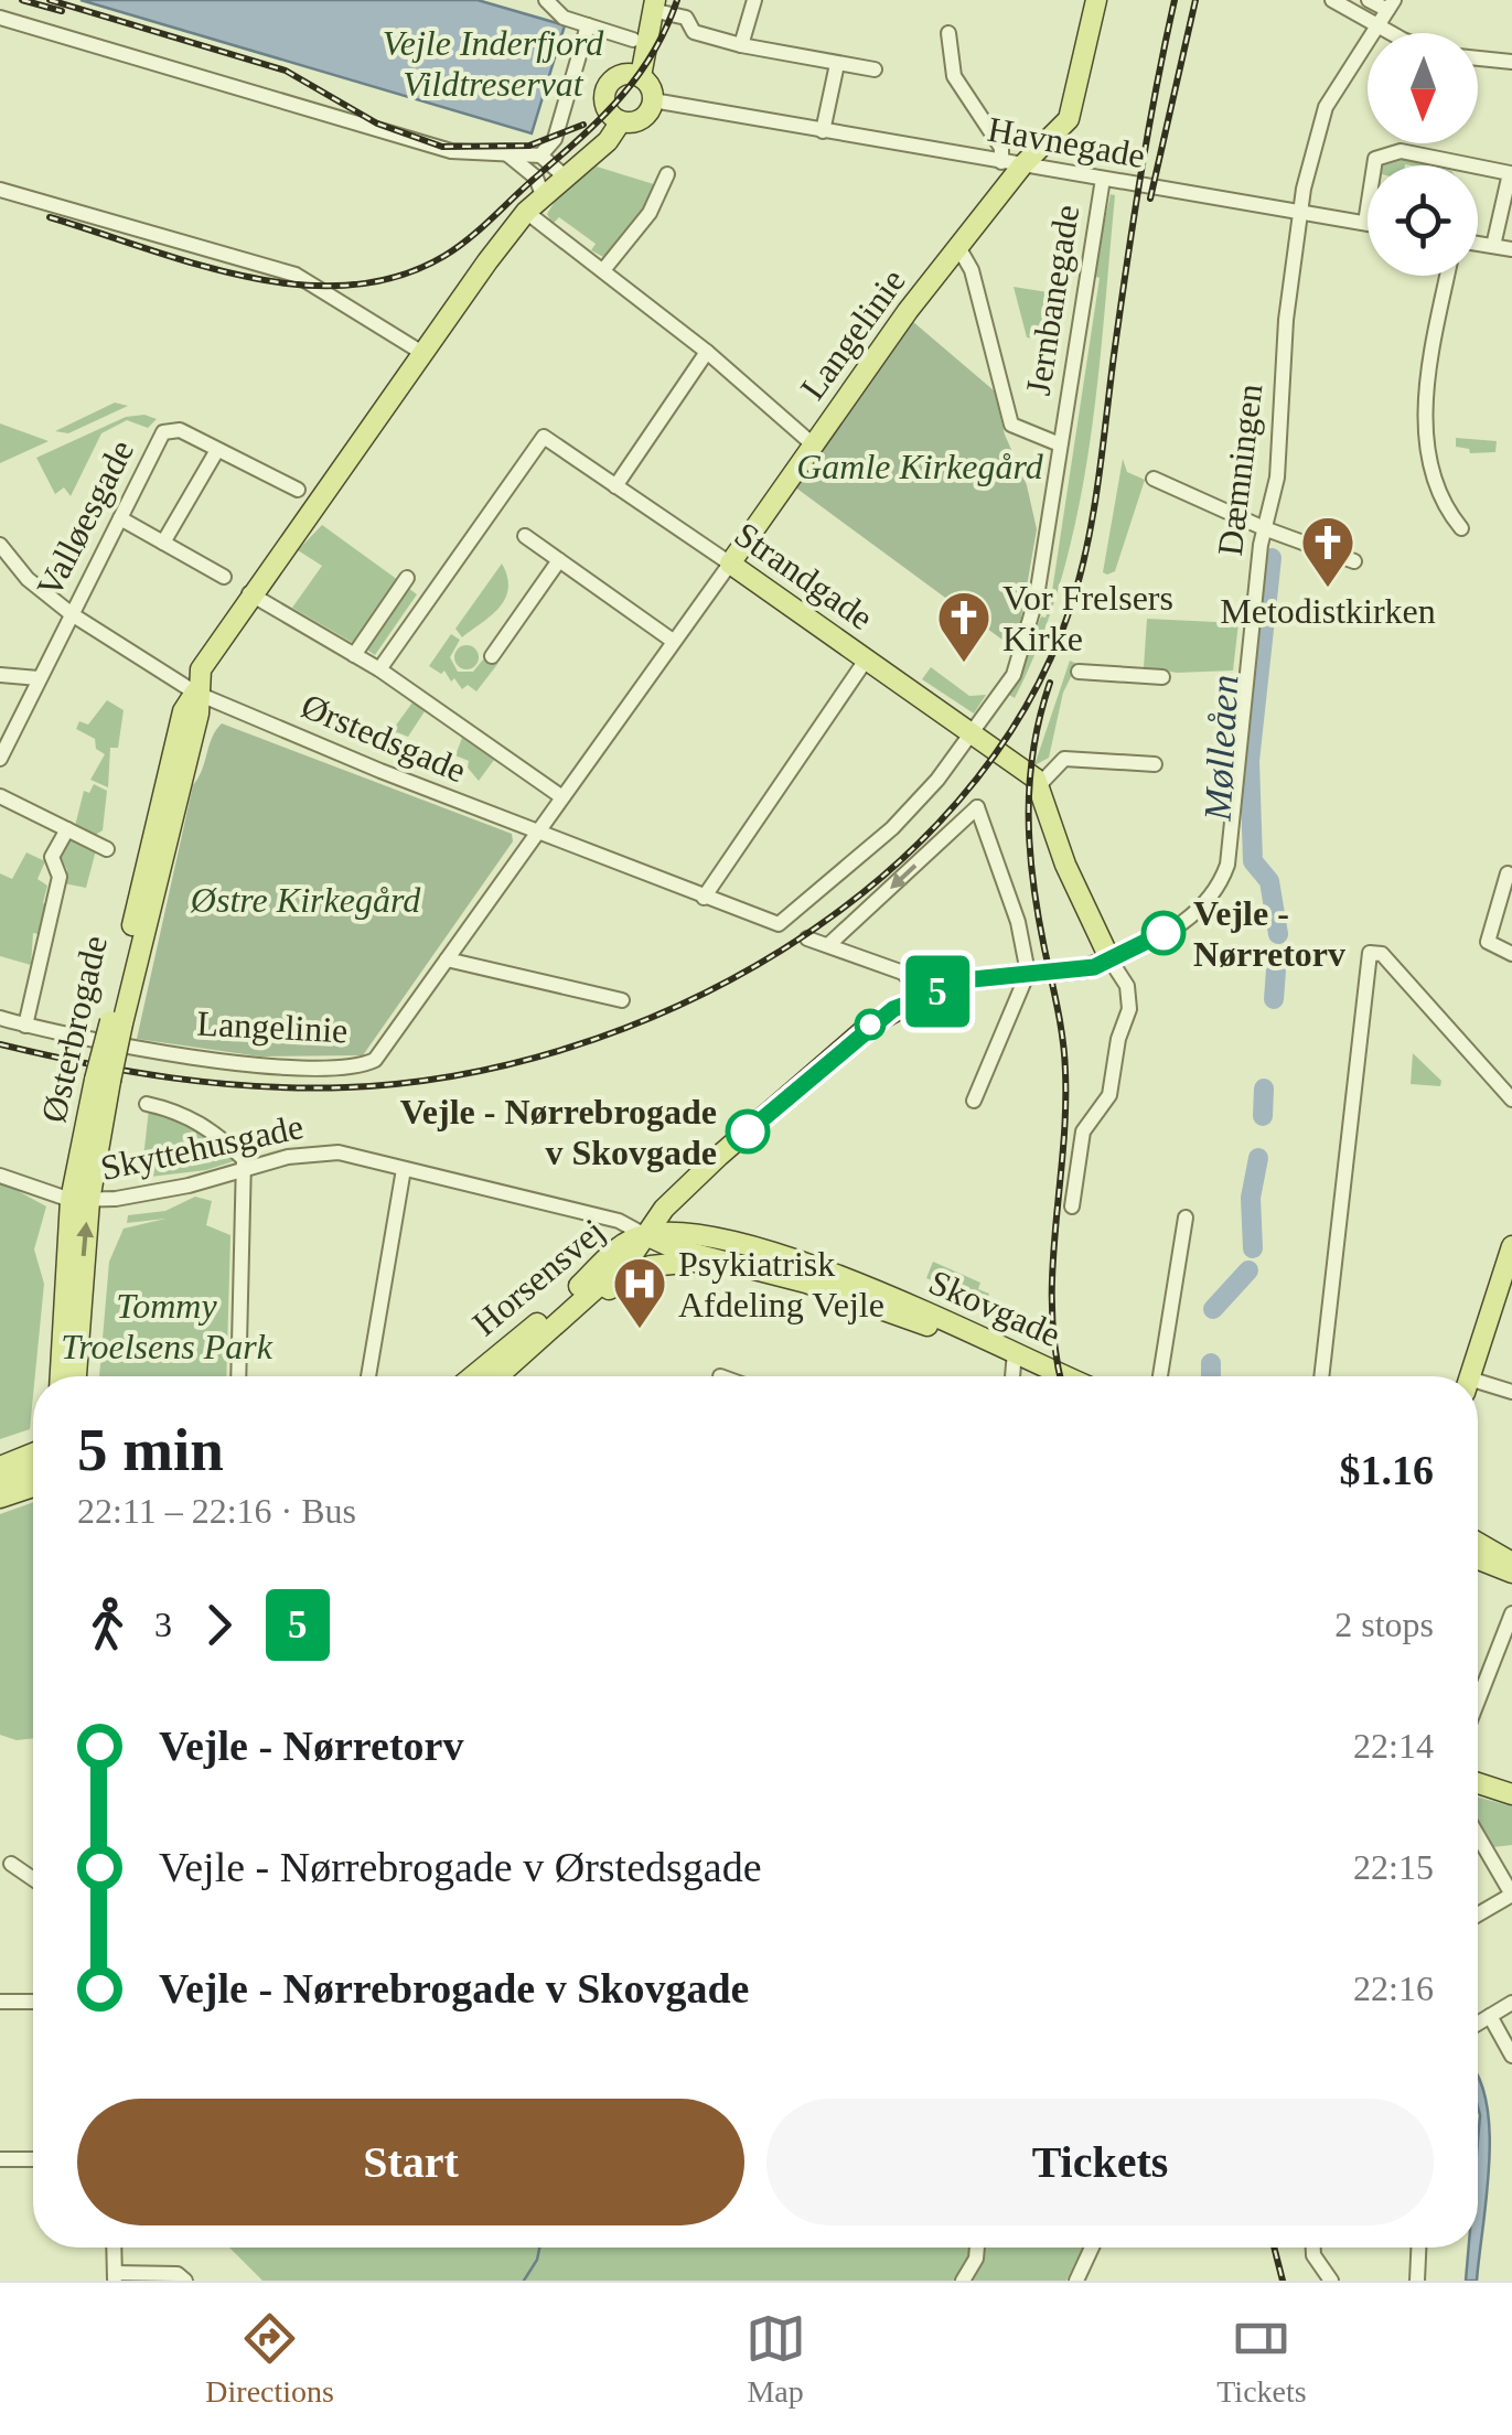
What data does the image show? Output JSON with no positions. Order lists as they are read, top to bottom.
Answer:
{
  "streets": {
    "main road": [
      "Langelinie",
      "Strandgade",
      "Østerbrogade",
      "Horsensvej",
      "Skovgade"
    ],
    "street": [
      "Havnegade",
      "Jernbanegade",
      "Dæmningen",
      "Valløesgade",
      "Ørstedsgade",
      "Skyttehusgade"
    ]
  },
  "crossings": [
    ["Havnegade", "Jernbanegade"],
    ["Havnegade", "Langelinie"],
    ["Havnegade", "Dæmningen"],
    ["Havnegade", "Østerbrogade"],
    ["Jernbanegade", "Strandgade"],
    ["Jernbanegade", "Ørstedsgade"],
    ["Langelinie", "Strandgade"],
    ["Langelinie", "Ørstedsgade"],
    ["Valløesgade", "Ørstedsgade"],
    ["Ørstedsgade", "Østerbrogade"],
    ["Østerbrogade", "Skyttehusgade"],
    ["Skyttehusgade", "Horsensvej"],
    ["Skyttehusgade", "Skovgade"],
    ["Horsensvej", "Skovgade"]
  ],
  "water": ["Mølleåen"],
  "parks": [
    "Vejle Inderfjord Vildtreservat",
    "Gamle Kirkegård",
    "Østre Kirkegård",
    "Tommy Troelsens Park"
  ],
  "places": {
    "church": ["Metodistkirken", "Vor Frelsers Kirke"],
    "other": ["Vejle - Nørretorv", "Vejle - Nørrebrogade v Skovgade"],
    "hospital": ["Psykiatrisk Afdeling Vejle"]
  },
  "lines": ["bus line 5"],
  "north": "bottom",
  "page": {
    "on_map": "5",
    "heading": ["5 min", "22:11 – 22:16 · Bus", "$1.16"],
    "legs": ["3", "5", "2 stops"],
    "list": [
      {
        "name": "Vejle - Nørretorv",
        "value": "22:14"
      },
      {
        "name": "Vejle - Nørrebrogade v Ørstedsgade",
        "value": "22:15"
      },
      {
        "name": "Vejle - Nørrebrogade v Skovgade",
        "value": "22:16"
      }
    ],
    "buttons": ["Start", "Tickets"],
    "tabs": ["Directions", "Map", "Tickets"]
  }
}
